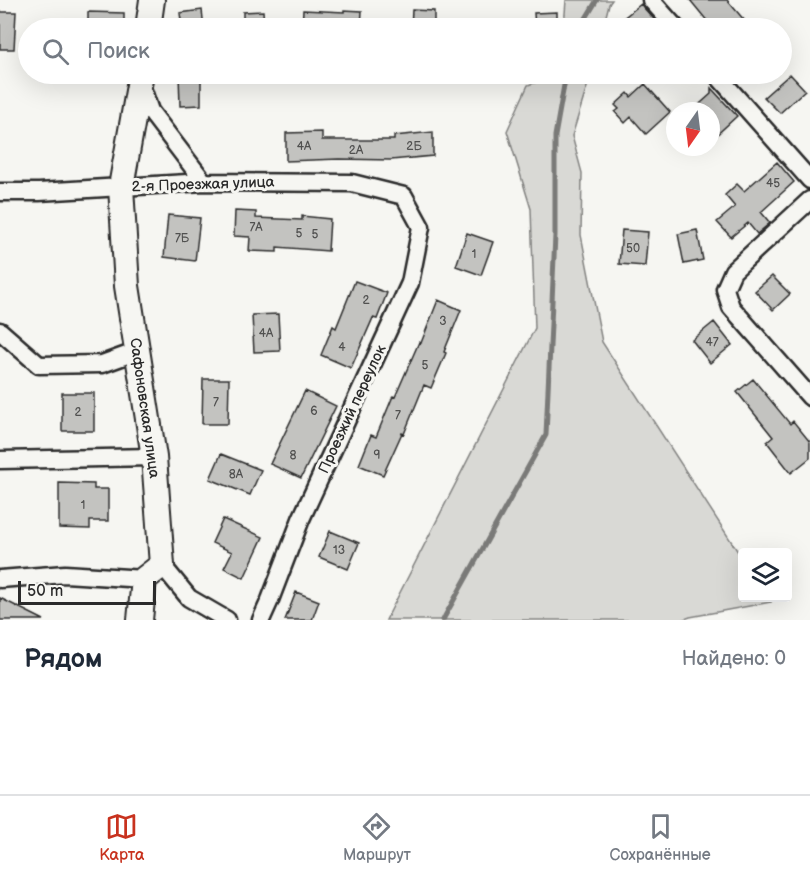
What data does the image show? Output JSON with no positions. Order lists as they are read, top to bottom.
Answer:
{
  "streets": {
    "street": ["2-я Проезжая улица", "Сафоновская улица", "Проезжий переулок"]
  },
  "crossings": [
    ["2-я Проезжая улица", "Сафоновская улица"],
    ["2-я Проезжая улица", "Проезжий переулок"]
  ],
  "house_numbers": [
    "4А",
    "2Б",
    "2А",
    "45",
    "7А",
    "5",
    "5",
    "7Б",
    "50",
    "1",
    "2",
    "3",
    "4А",
    "47",
    "4",
    "5",
    "7",
    "6",
    "2",
    "7",
    "8",
    "9",
    "8А",
    "1",
    "13"
  ],
  "scale_bar": "50 m",
  "north": "bottom",
  "page": {
    "search": "Поиск",
    "scale": "50 m",
    "heading": ["Рядом", "Найдено: 0"],
    "nav": ["Карта", "Маршрут", "Сохранённые"]
  }
}
